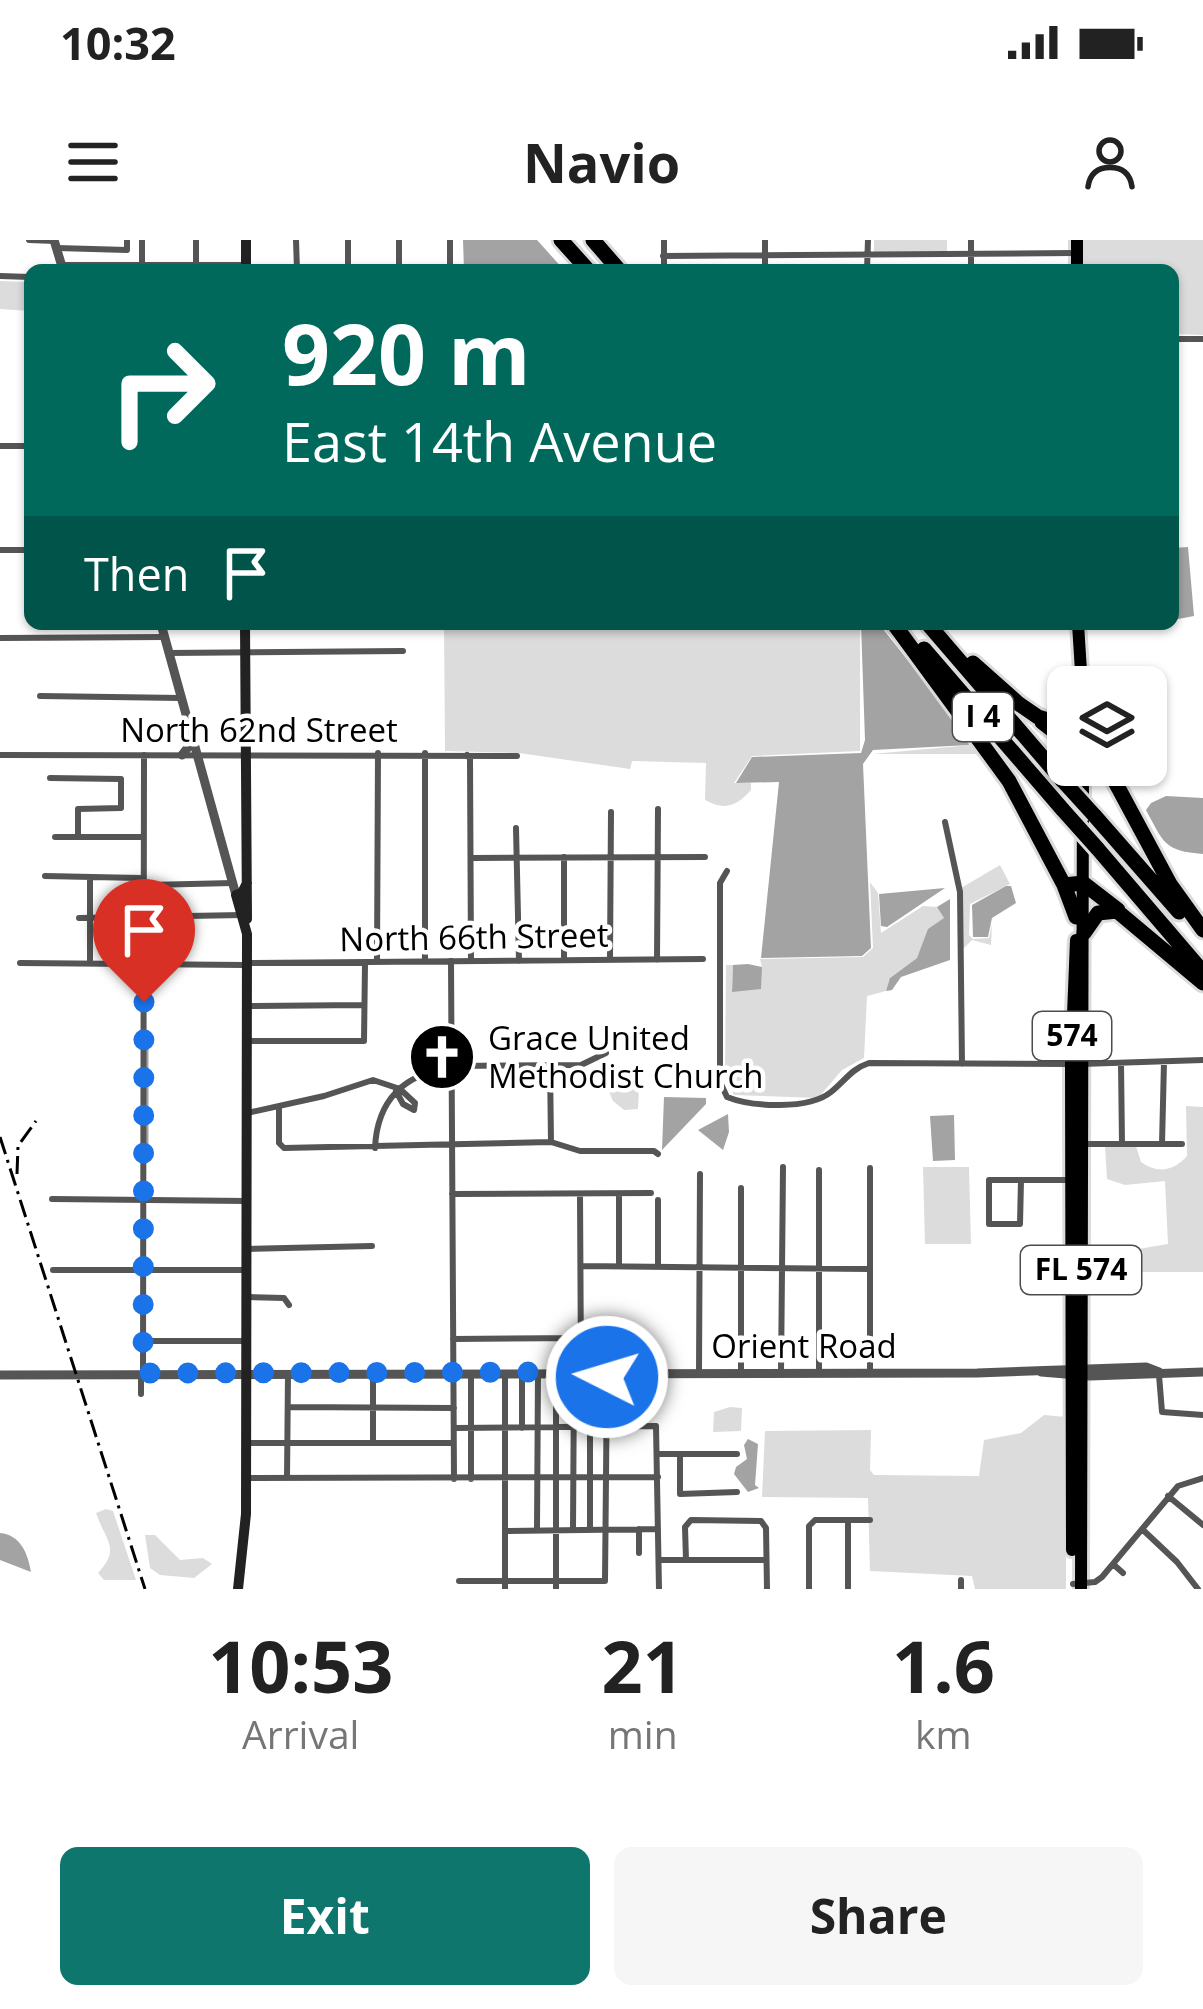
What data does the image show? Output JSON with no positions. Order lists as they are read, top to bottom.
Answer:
{
  "streets": {
    "highway": ["I 4"],
    "main road": ["574", "FL 574"],
    "street": ["North 62nd Street", "North 66th Street", "Orient Road"]
  },
  "crossings": [
    ["574", "FL 574"],
    ["574", "Orient Road"],
    ["FL 574", "Orient Road"]
  ],
  "places": {
    "church": ["Grace United Methodist Church"]
  },
  "page": {
    "status": "10:32",
    "header": "Navio",
    "turn": ["920 m", "East 14th Avenue"],
    "then": "Then",
    "eta": [
      "10:53",
      "Arrival",
      "21",
      "min",
      "1.6",
      "km"
    ],
    "buttons": ["Exit", "Share"]
  }
}
